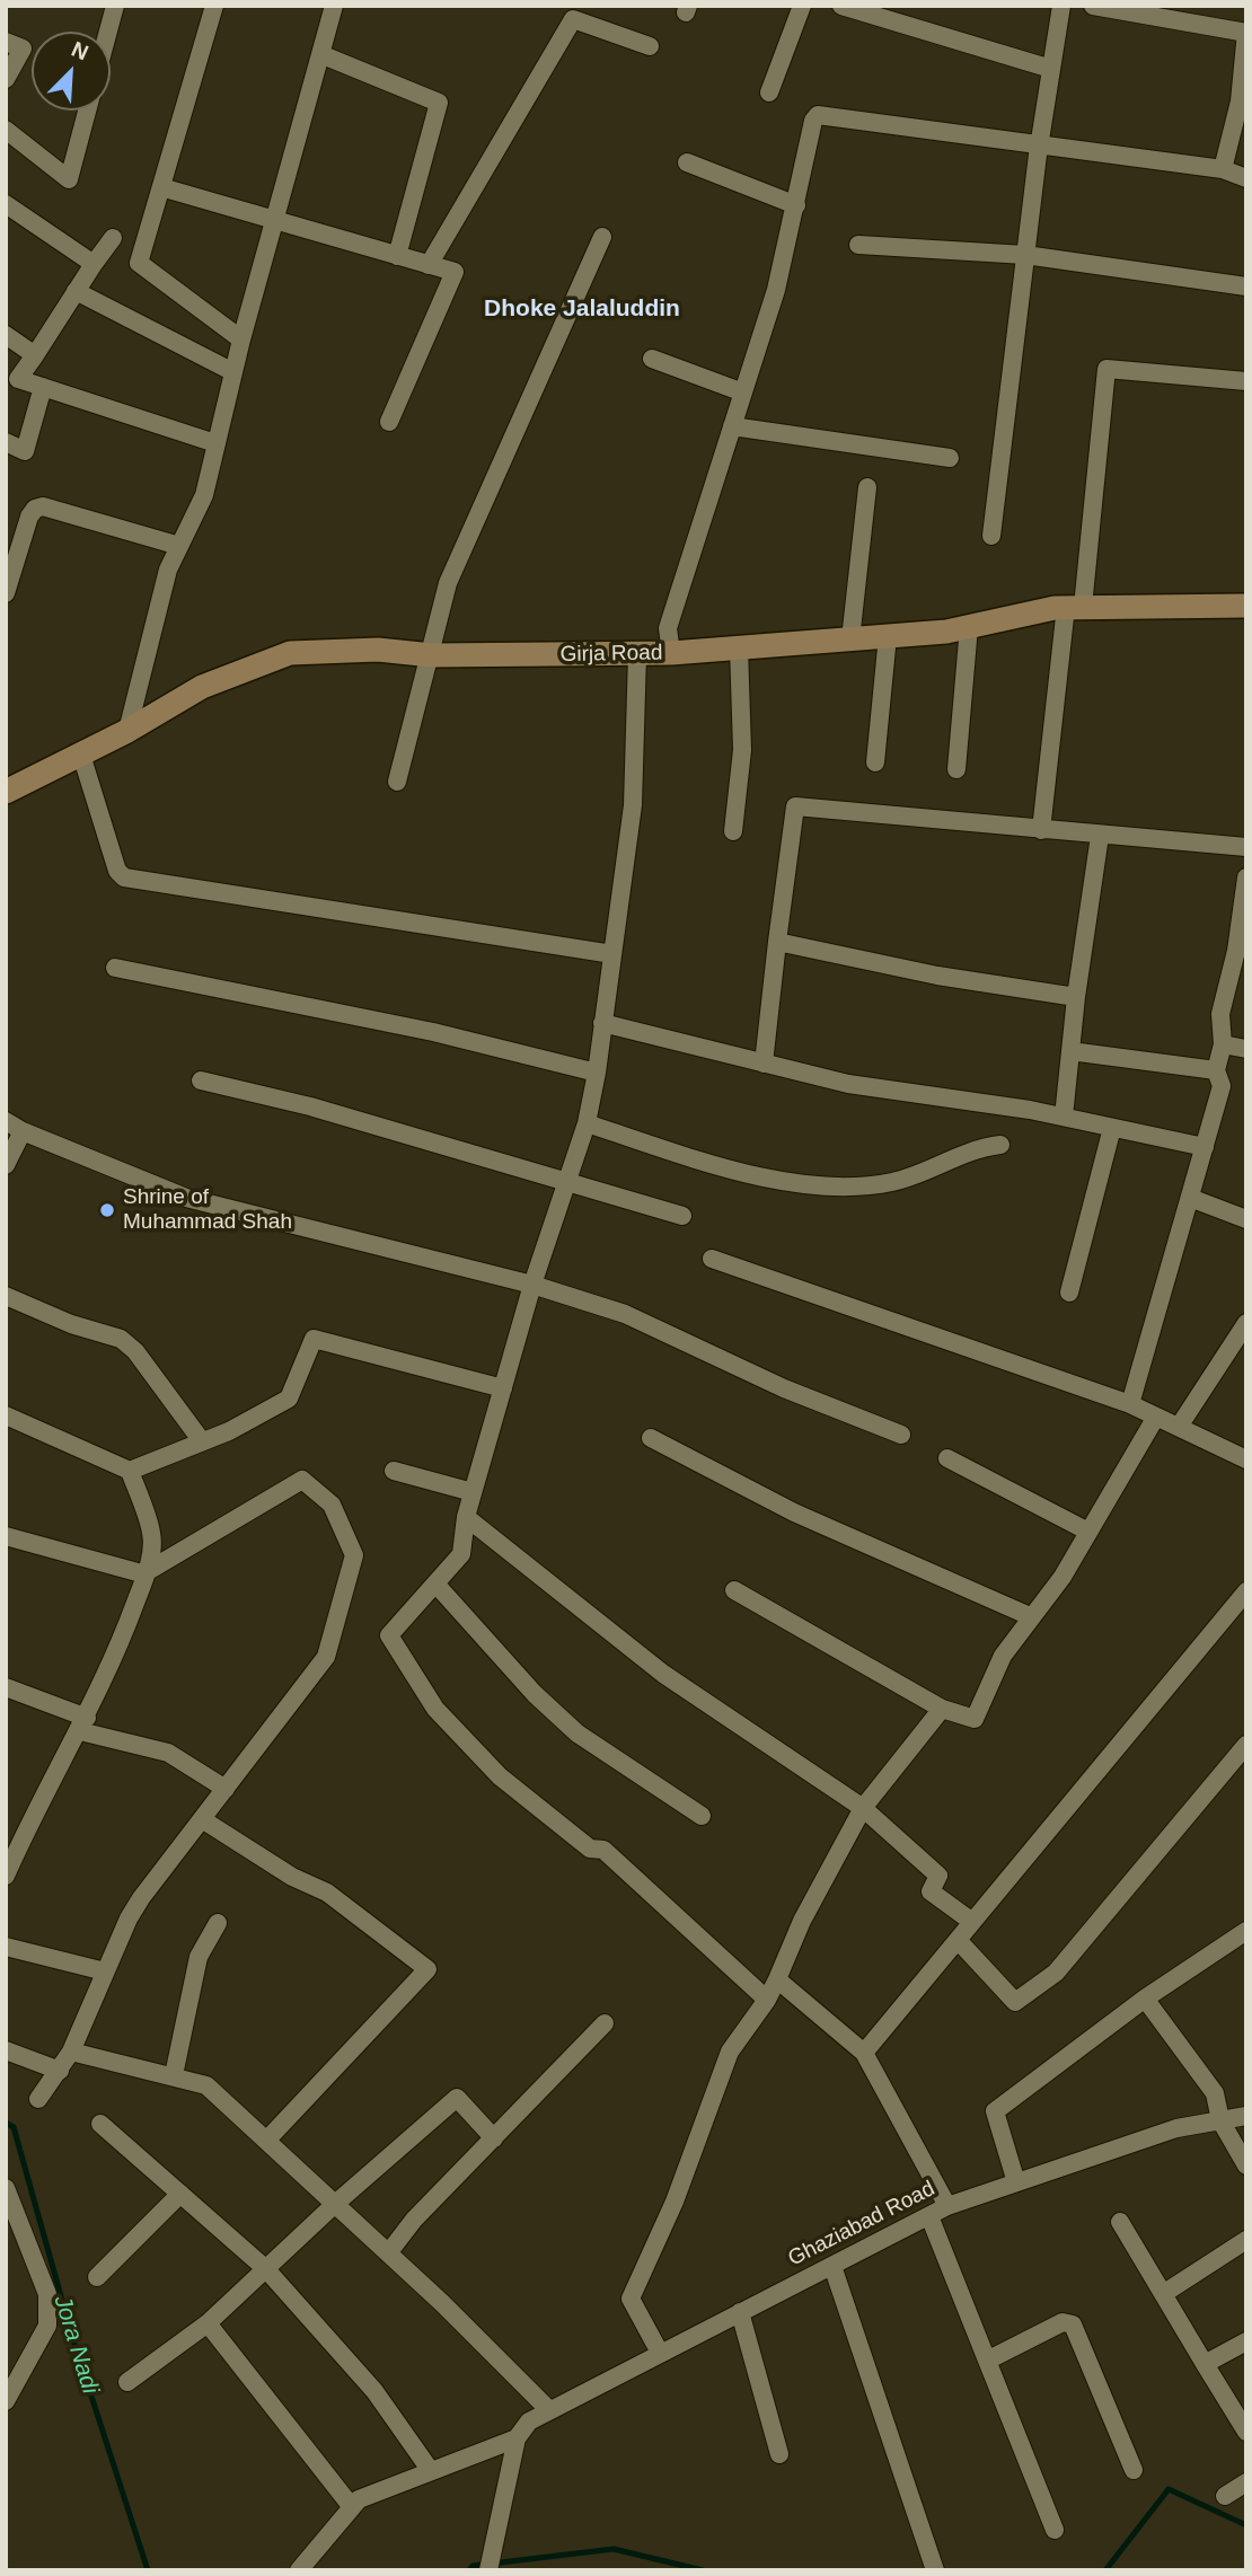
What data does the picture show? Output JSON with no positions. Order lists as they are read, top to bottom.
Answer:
{
  "streets": {
    "main road": ["Girja Road"],
    "street": ["Ghaziabad Road"]
  },
  "districts": ["Dhoke Jalaluddin"],
  "water": ["Jora Nadi"],
  "places": ["Shrine of Muhammad Shah"],
  "north": "top right"
}
